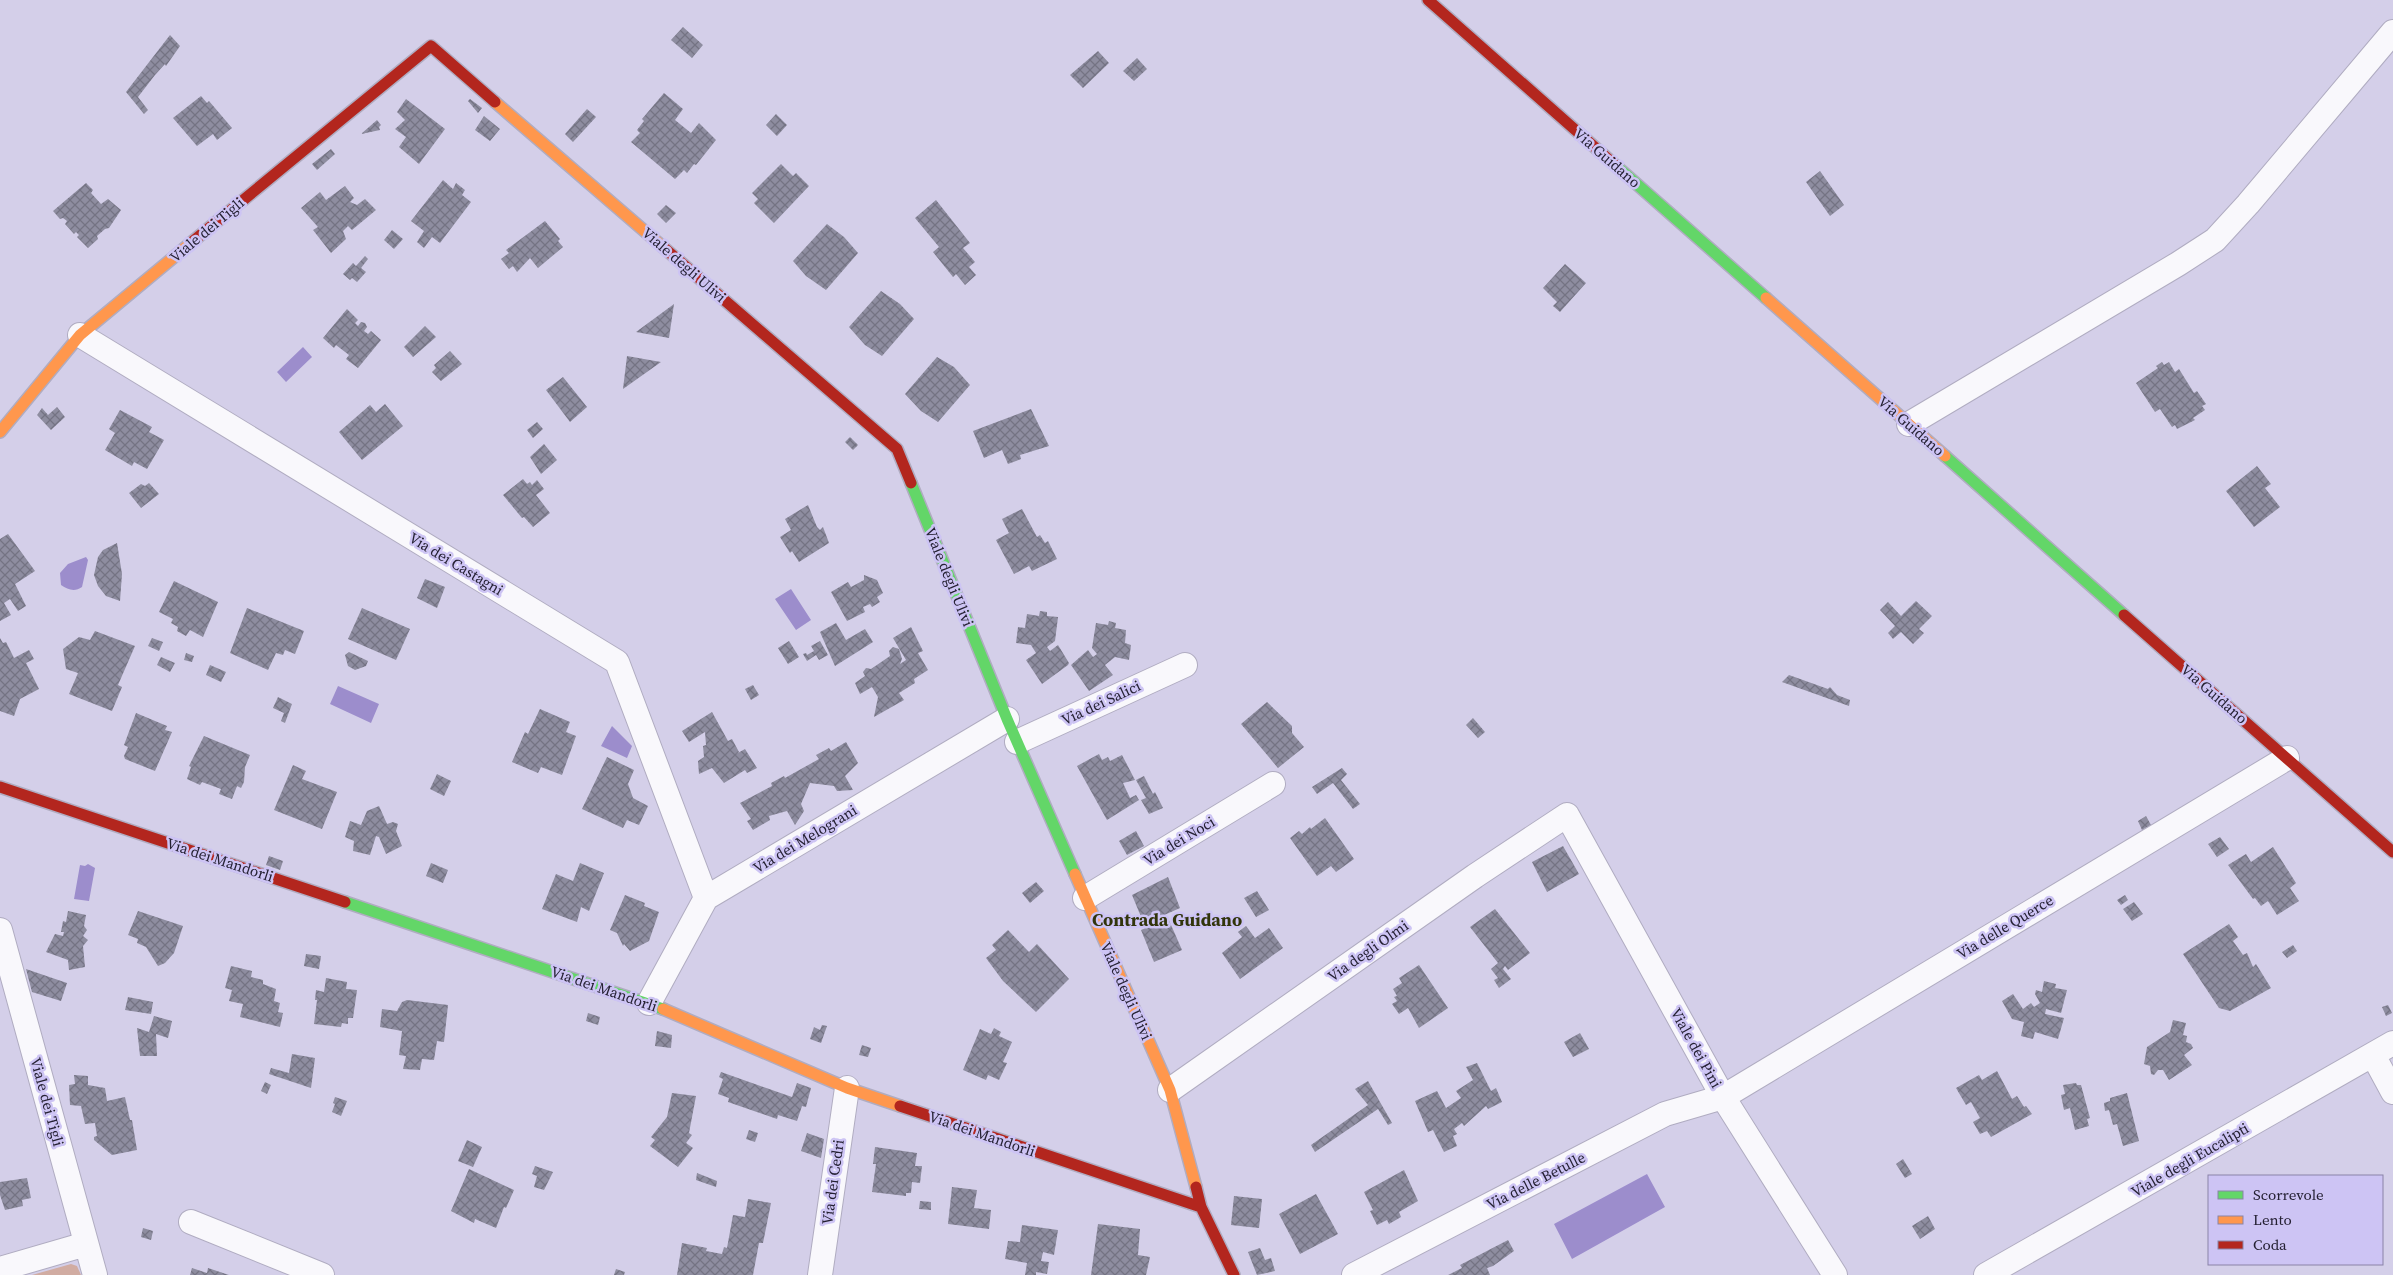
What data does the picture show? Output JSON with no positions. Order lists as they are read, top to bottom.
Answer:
{
  "streets": {
    "street": [
      "Via Guidano",
      "Viale dei Tigli",
      "Viale degli Ulivi",
      "Via dei Castagni",
      "Via dei Salici",
      "Via dei Melograni",
      "Via dei Noci",
      "Via dei Mandorli",
      "Via delle Querce",
      "Via degli Olmi",
      "Viale dei Pini",
      "Viale degli Eucalipti",
      "Via delle Betulle",
      "Via dei Cedri"
    ]
  },
  "crossings": [
    ["Via Guidano", "Via delle Querce"],
    ["Viale dei Tigli", "Viale degli Ulivi"],
    ["Viale dei Tigli", "Via dei Castagni"],
    ["Viale degli Ulivi", "Via dei Salici"],
    ["Viale degli Ulivi", "Via dei Melograni"],
    ["Viale degli Ulivi", "Via dei Noci"],
    ["Viale degli Ulivi", "Via dei Mandorli"],
    ["Viale degli Ulivi", "Via degli Olmi"],
    ["Via dei Castagni", "Via dei Melograni"],
    ["Via dei Mandorli", "Via dei Cedri"],
    ["Via delle Querce", "Viale dei Pini"],
    ["Via delle Querce", "Via delle Betulle"],
    ["Via degli Olmi", "Viale dei Pini"],
    ["Viale dei Pini", "Via delle Betulle"]
  ],
  "districts": ["Contrada Guidano"],
  "legend": ["Scorrevole", "Lento", "Coda"]
}
